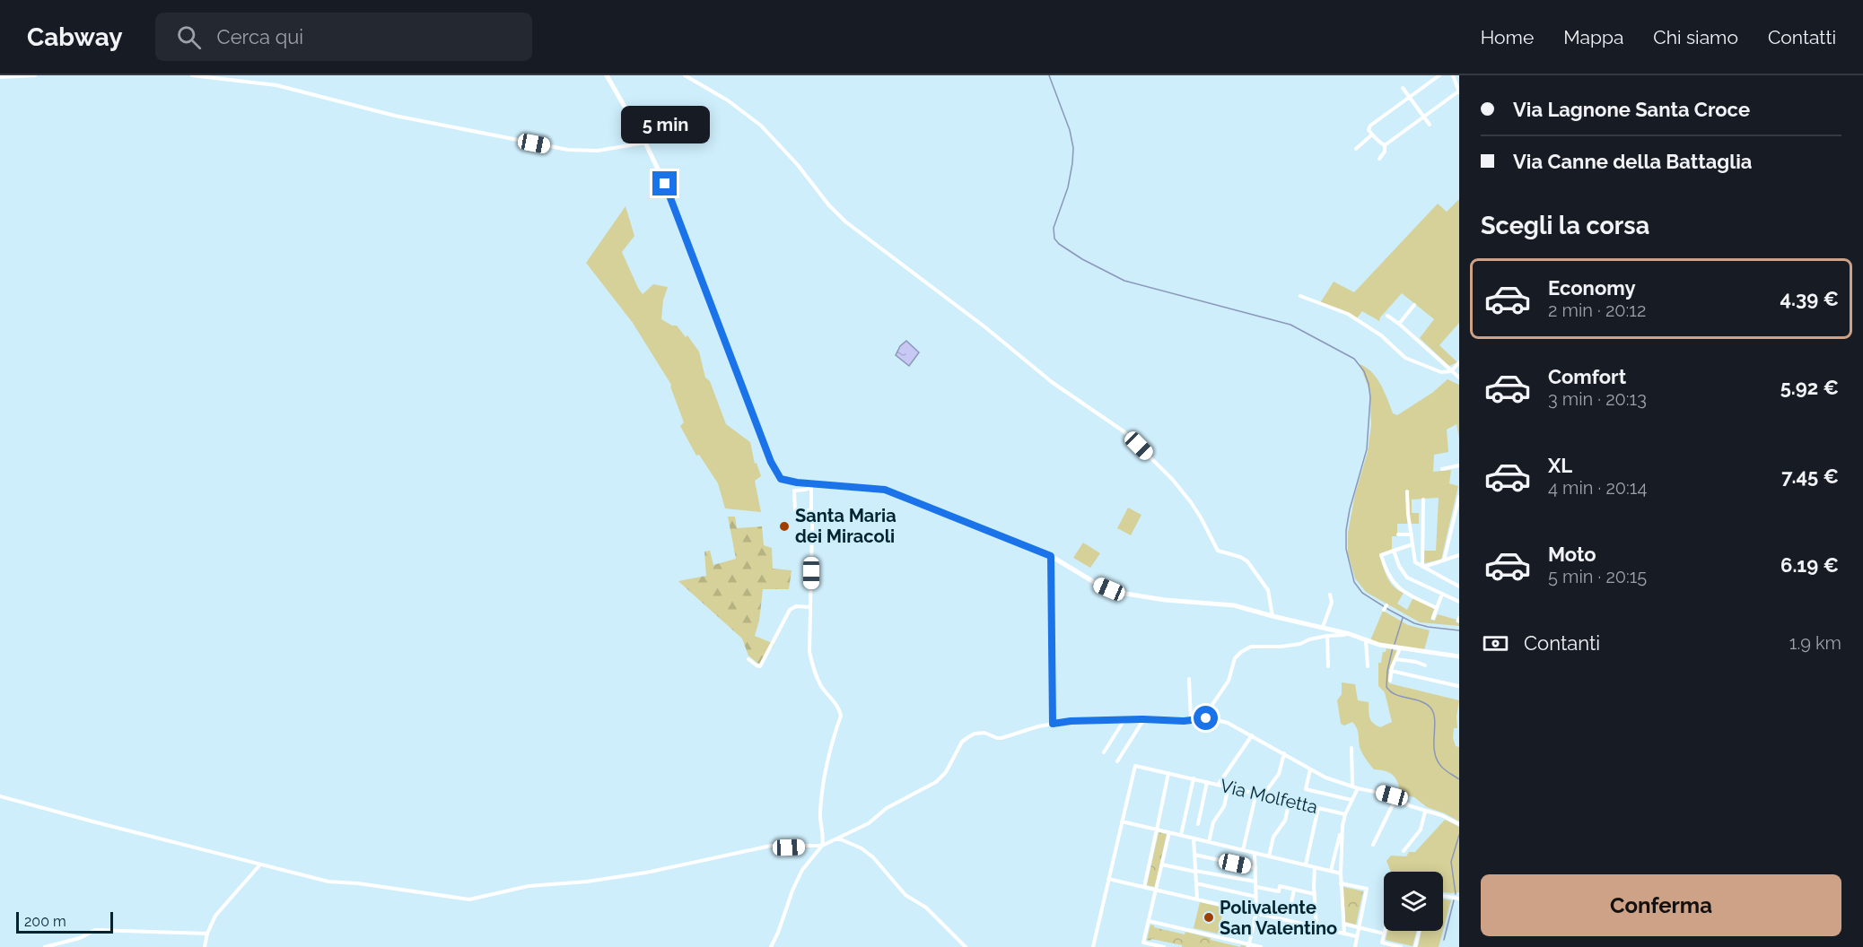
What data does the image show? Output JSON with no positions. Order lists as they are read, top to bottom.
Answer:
{
  "streets": {
    "street": ["Via Molfetta"]
  },
  "places": ["Santa Maria dei Miracoli", "Polivalente San Valentino"],
  "scale_bar": "200 m",
  "page": {
    "header": "Cabway",
    "search": "Cerca qui",
    "nav": [
      "Home",
      "Mappa",
      "Chi siamo",
      "Contatti"
    ],
    "banner": ["Via Lagnone Santa Croce", "Via Canne della Battaglia"],
    "bubble": "5 min",
    "heading": "Scegli la corsa",
    "list": [
      {
        "name": "Economy",
        "note": "2 min · 20:12",
        "value": "4.39 €"
      },
      {
        "name": "Comfort",
        "note": "3 min · 20:13",
        "value": "5.92 €"
      },
      {
        "name": "XL",
        "note": "4 min · 20:14",
        "value": "7.45 €"
      },
      {
        "name": "Moto",
        "note": "5 min · 20:15",
        "value": "6.19 €"
      }
    ],
    "pay": ["Contanti", "1.9 km"],
    "buttons": "Conferma",
    "scale": "200 m"
  }
}
